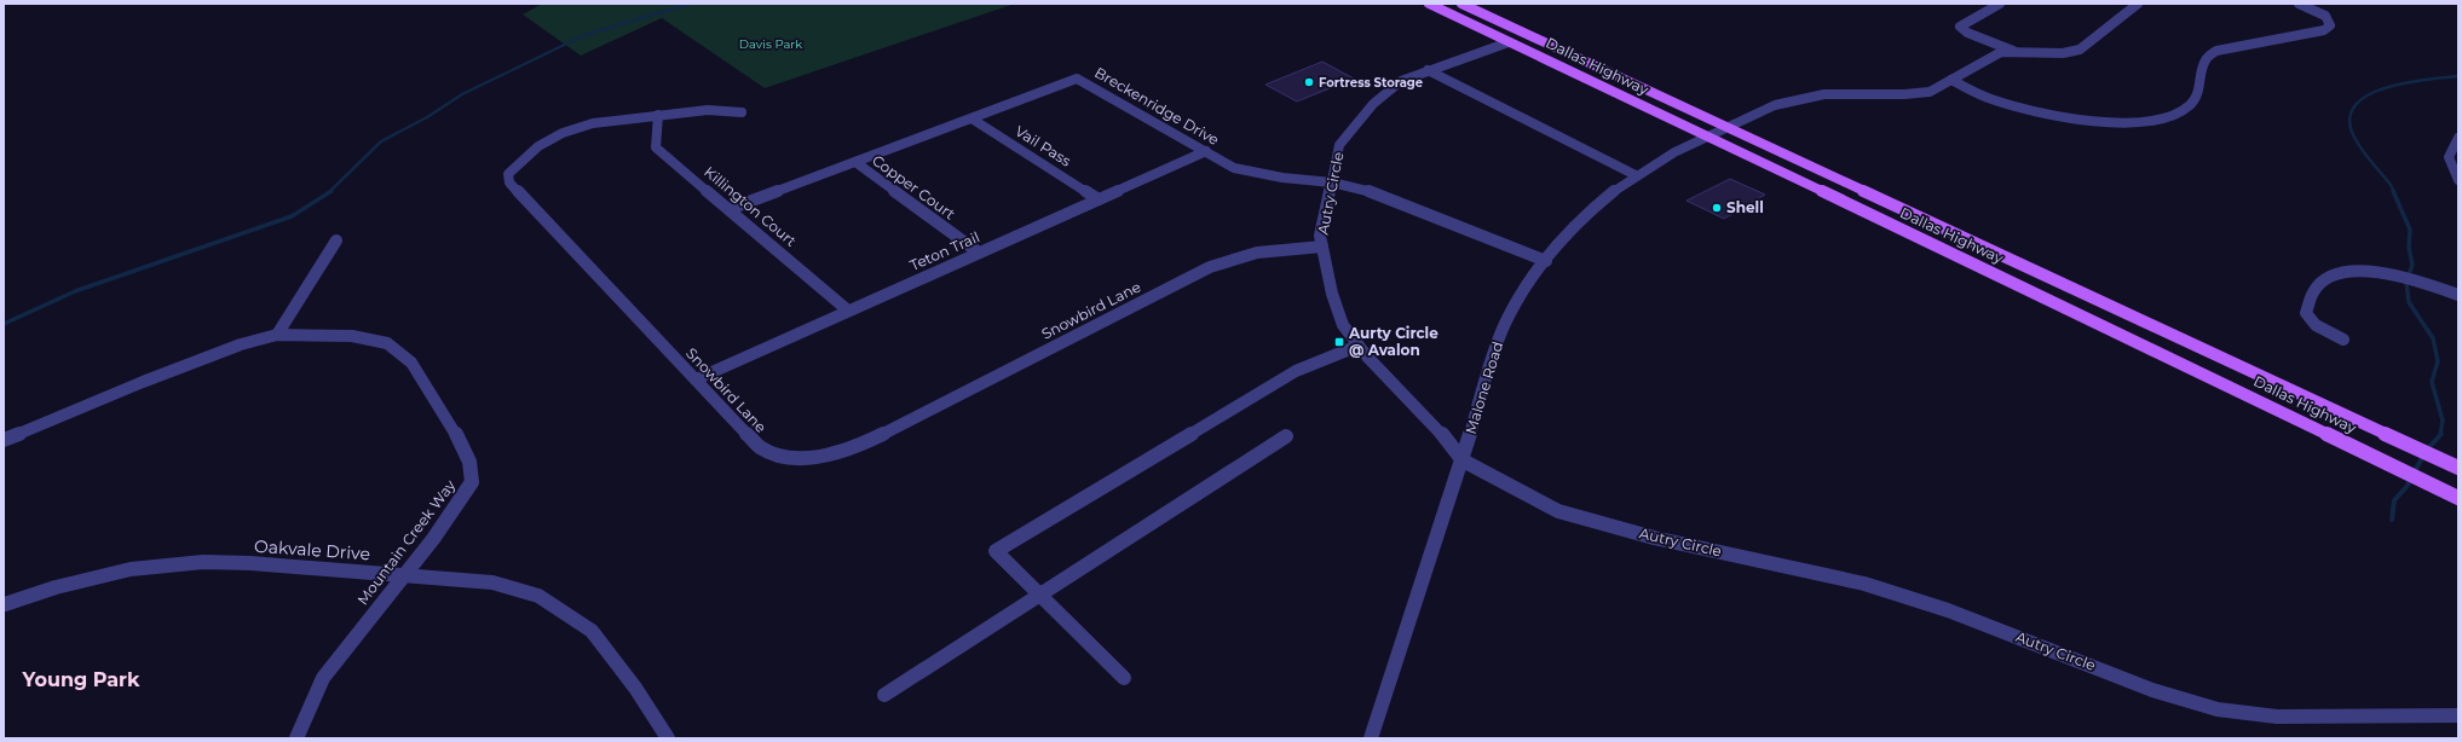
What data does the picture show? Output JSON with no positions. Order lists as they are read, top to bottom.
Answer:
{
  "streets": {
    "main road": ["Dallas Highway"],
    "street": [
      "Breckenridge Drive",
      "Vail Pass",
      "Copper Court",
      "Autry Circle",
      "Killington Court",
      "Teton Trail",
      "Snowbird Lane",
      "Malone Road",
      "Mountain Creek Way",
      "Oakvale Drive"
    ]
  },
  "crossings": [
    ["Dallas Highway", "Autry Circle"],
    ["Dallas Highway", "Malone Road"],
    ["Breckenridge Drive", "Vail Pass"],
    ["Breckenridge Drive", "Copper Court"],
    ["Breckenridge Drive", "Autry Circle"],
    ["Breckenridge Drive", "Killington Court"],
    ["Breckenridge Drive", "Teton Trail"],
    ["Breckenridge Drive", "Malone Road"],
    ["Vail Pass", "Teton Trail"],
    ["Copper Court", "Teton Trail"],
    ["Autry Circle", "Snowbird Lane"],
    ["Autry Circle", "Malone Road"],
    ["Killington Court", "Teton Trail"],
    ["Killington Court", "Snowbird Lane"],
    ["Teton Trail", "Snowbird Lane"],
    ["Mountain Creek Way", "Oakvale Drive"]
  ],
  "districts": ["Young Park"],
  "parks": ["Davis Park"],
  "places": {
    "other": ["Fortress Storage", "Shell"],
    "transit": ["Aurty Circle @ Avalon"]
  }
}
